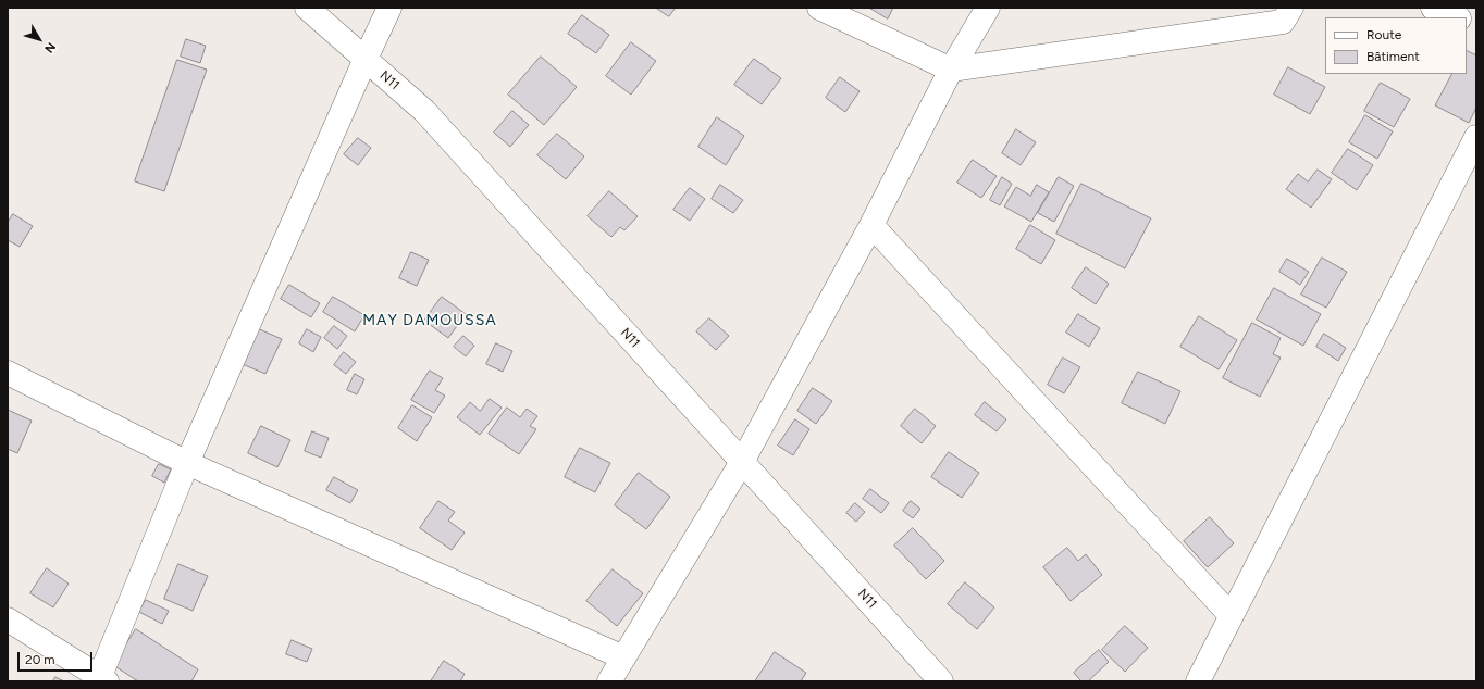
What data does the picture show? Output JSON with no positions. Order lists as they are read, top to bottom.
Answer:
{
  "streets": {
    "street": ["N11"]
  },
  "districts": ["MAY DAMOUSSA"],
  "legend": ["Route", "Bâtiment"],
  "scale_bar": "20 m",
  "north": "bottom right"
}
